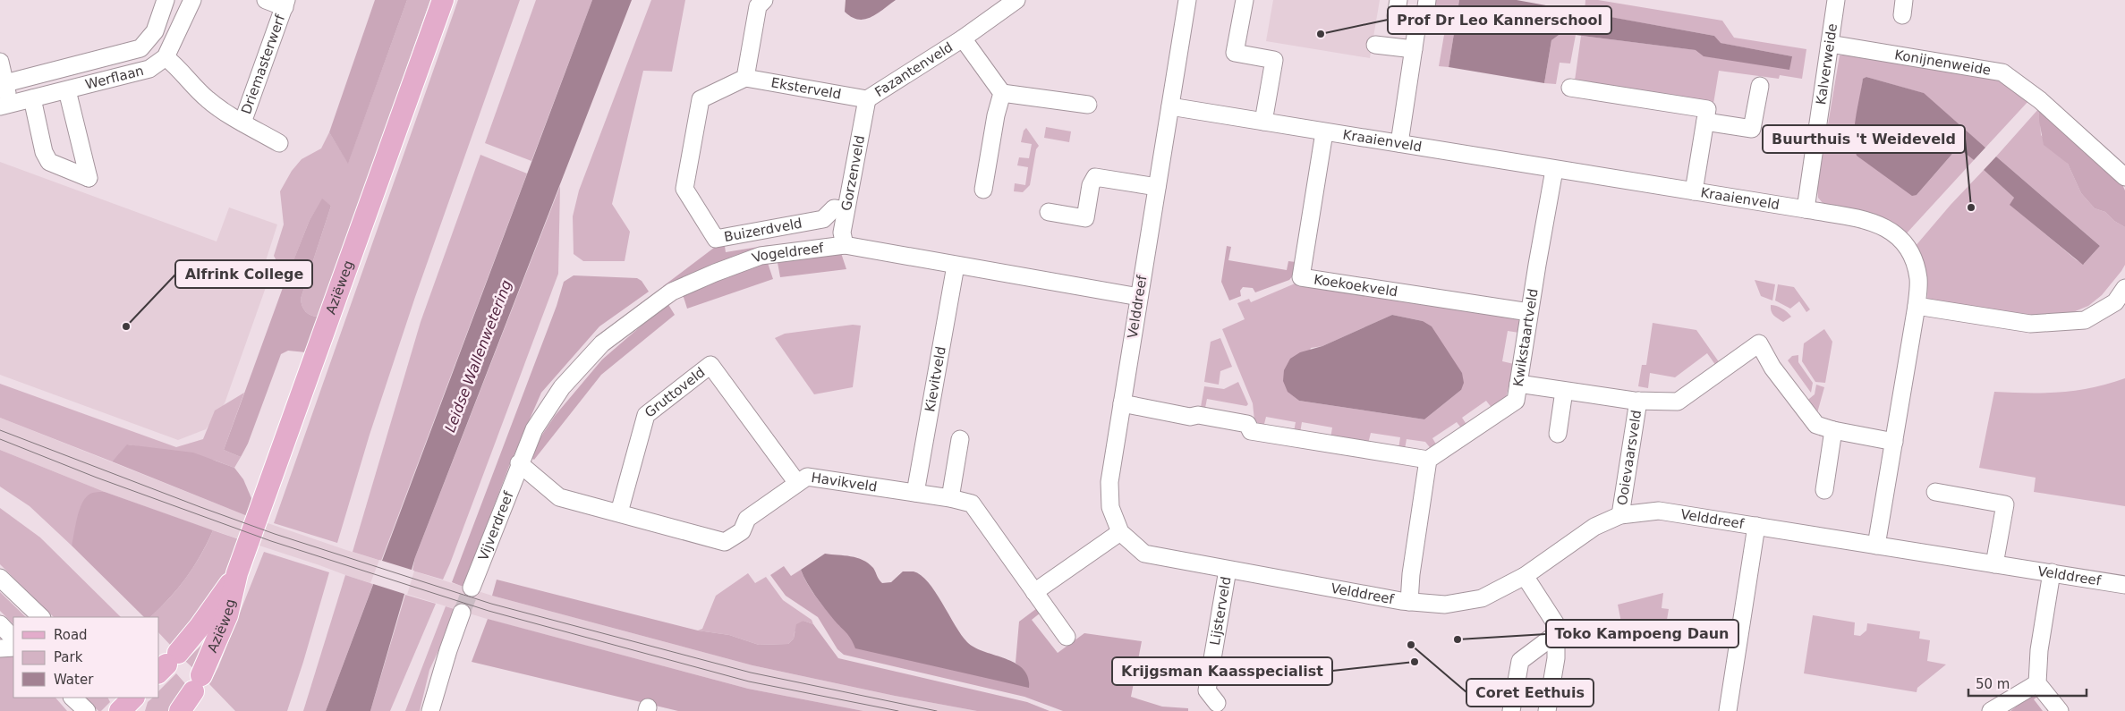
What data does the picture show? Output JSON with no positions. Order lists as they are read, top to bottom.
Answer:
{
  "streets": {
    "main road": ["Aziëweg"],
    "street": [
      "Konijnenweide",
      "Driemasterwerf",
      "Kalverweide",
      "Fazantenveld",
      "Werflaan",
      "Eksterveld",
      "Kraaienveld",
      "Gorzenveld",
      "Buizerdveld",
      "Vogeldreef",
      "Koekoekveld",
      "Velddreef",
      "Kwikstaartveld",
      "Kievitveld",
      "Gruttoveld",
      "Ooievaarsveld",
      "Havikveld",
      "Vijverdreef",
      "Lijsterveld"
    ]
  },
  "crossings": [
    ["Konijnenweide", "Kalverweide"],
    ["Driemasterwerf", "Werflaan"],
    ["Kalverweide", "Kraaienveld"],
    ["Fazantenveld", "Eksterveld"],
    ["Fazantenveld", "Gorzenveld"],
    ["Eksterveld", "Gorzenveld"],
    ["Eksterveld", "Buizerdveld"],
    ["Kraaienveld", "Koekoekveld"],
    ["Kraaienveld", "Velddreef"],
    ["Kraaienveld", "Kwikstaartveld"],
    ["Kraaienveld", "Ooievaarsveld"],
    ["Gorzenveld", "Buizerdveld"],
    ["Gorzenveld", "Vogeldreef"],
    ["Vogeldreef", "Velddreef"],
    ["Vogeldreef", "Kievitveld"],
    ["Vogeldreef", "Havikveld"],
    ["Vogeldreef", "Vijverdreef"],
    ["Koekoekveld", "Kwikstaartveld"],
    ["Velddreef", "Ooievaarsveld"],
    ["Velddreef", "Lijsterveld"],
    ["Kwikstaartveld", "Ooievaarsveld"],
    ["Kievitveld", "Havikveld"],
    ["Gruttoveld", "Havikveld"],
    ["Havikveld", "Vijverdreef"]
  ],
  "water": ["Leidse Wallenwetering"],
  "places": [
    "Prof Dr Leo Kannerschool",
    "Buurthuis 't Weideveld",
    "Alfrink College",
    "Toko Kampoeng Daun",
    "Coret Eethuis",
    "Krijgsman Kaasspecialist"
  ],
  "legend": ["Road", "Park", "Water"],
  "scale_bar": "50 m"
}
